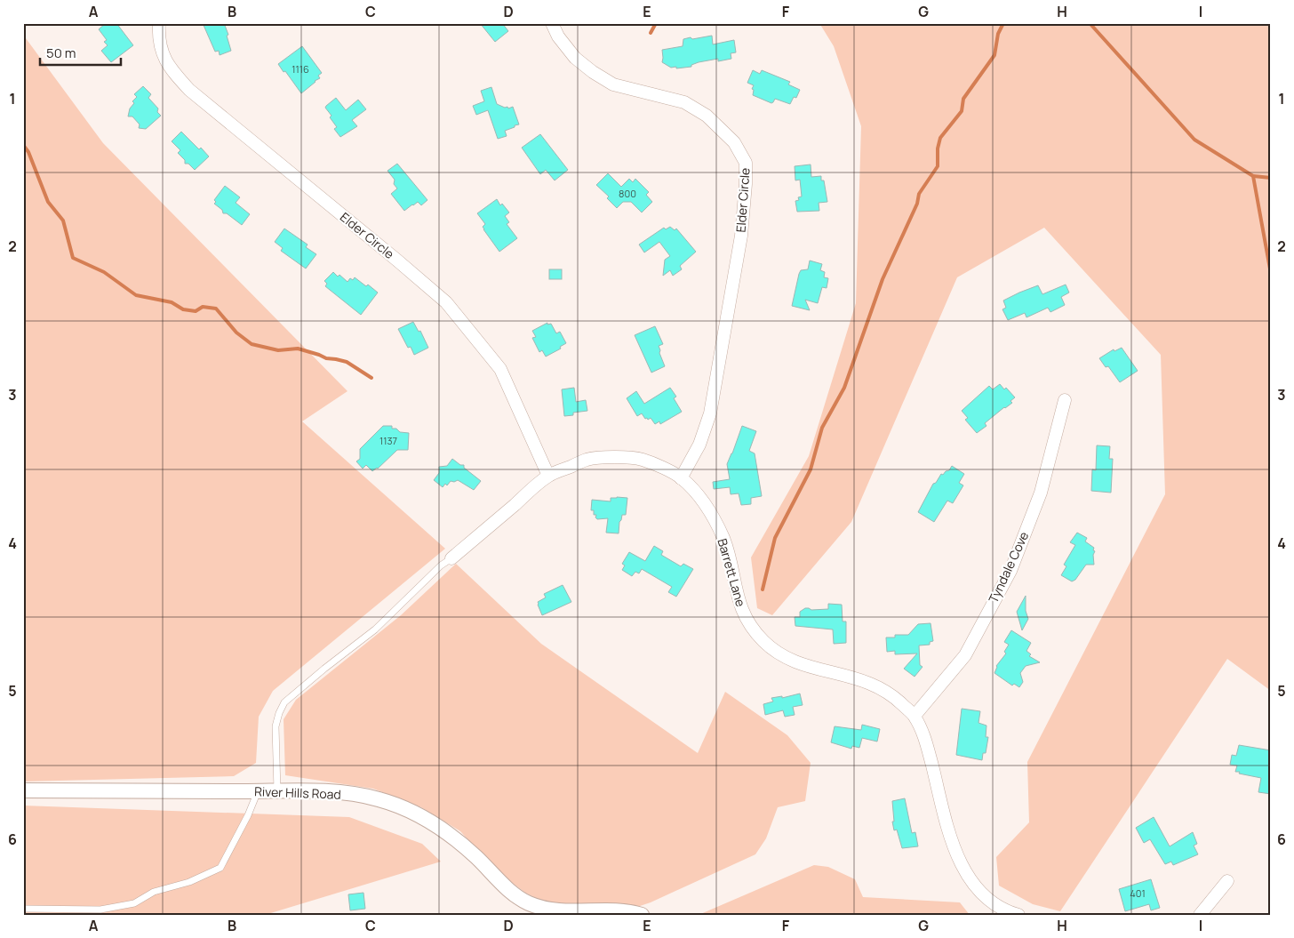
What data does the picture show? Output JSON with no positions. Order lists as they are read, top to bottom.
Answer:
{
  "streets": {
    "street": [
      "Elder Circle",
      "Tyndale Cove",
      "Barrett Lane",
      "River Hills Road"
    ]
  },
  "crossings": [
    ["Elder Circle", "Barrett Lane"],
    ["Tyndale Cove", "Barrett Lane"]
  ],
  "house_numbers": [
    "1116",
    "800",
    "1137",
    "401"
  ],
  "scale_bar": "50 m",
  "grid": {
    "columns": [
      "A",
      "B",
      "C",
      "D",
      "E",
      "F",
      "G",
      "H",
      "I"
    ],
    "rows": [
      "1",
      "2",
      "3",
      "4",
      "5",
      "6"
    ]
  }
}
